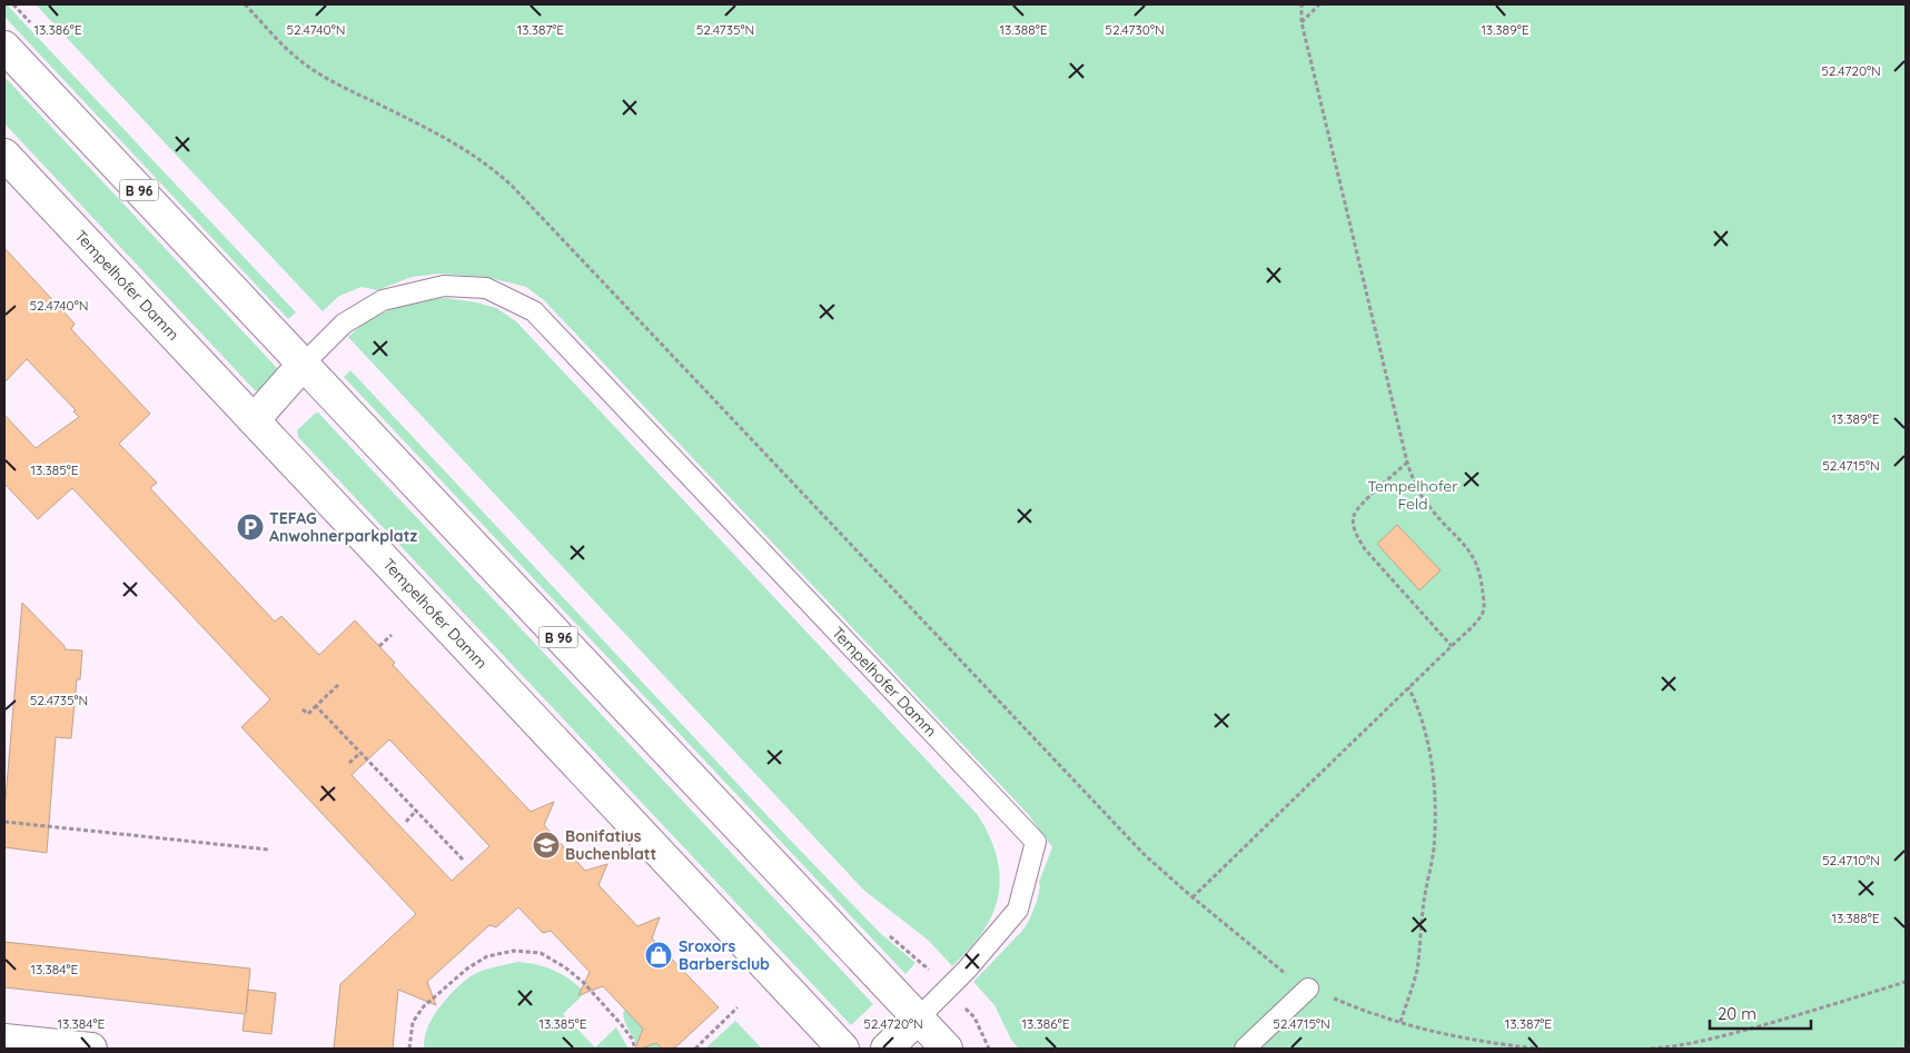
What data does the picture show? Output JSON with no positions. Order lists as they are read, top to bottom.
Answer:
{
  "streets": {
    "main road": ["B 96", "Tempelhofer Damm"]
  },
  "crossings": [
    ["B 96", "Tempelhofer Damm"]
  ],
  "parks": ["Tempelhofer Feld"],
  "places": {
    "parking": ["TEFAG Anwohnerparkplatz"],
    "school or university": ["Bonifatius Buchenblatt"],
    "shop": ["Sroxors Barbersclub"]
  },
  "scale_bar": "20 m",
  "coordinates": [
    "52.4740°N",
    "52.4735°N",
    "52.4730°N",
    "13.386°E",
    "13.388°E",
    "13.389°E",
    "13.387°E",
    "52.4720°N",
    "52.4715°N",
    "13.385°E",
    "52.4710°N",
    "13.384°E"
  ]
}
